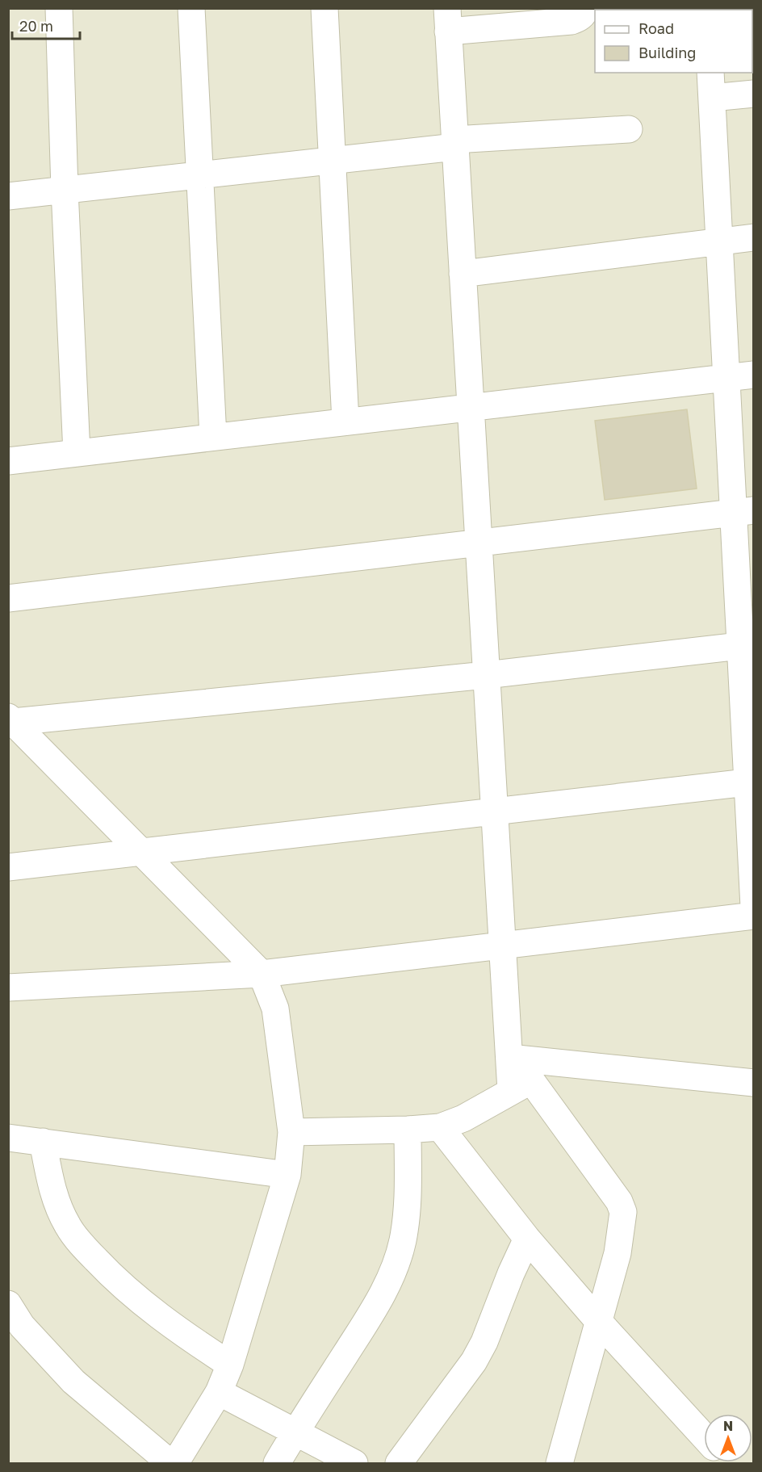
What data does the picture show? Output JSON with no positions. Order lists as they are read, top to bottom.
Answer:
{
  "legend": ["Road", "Building"],
  "scale_bar": "20 m",
  "north": "top"
}
